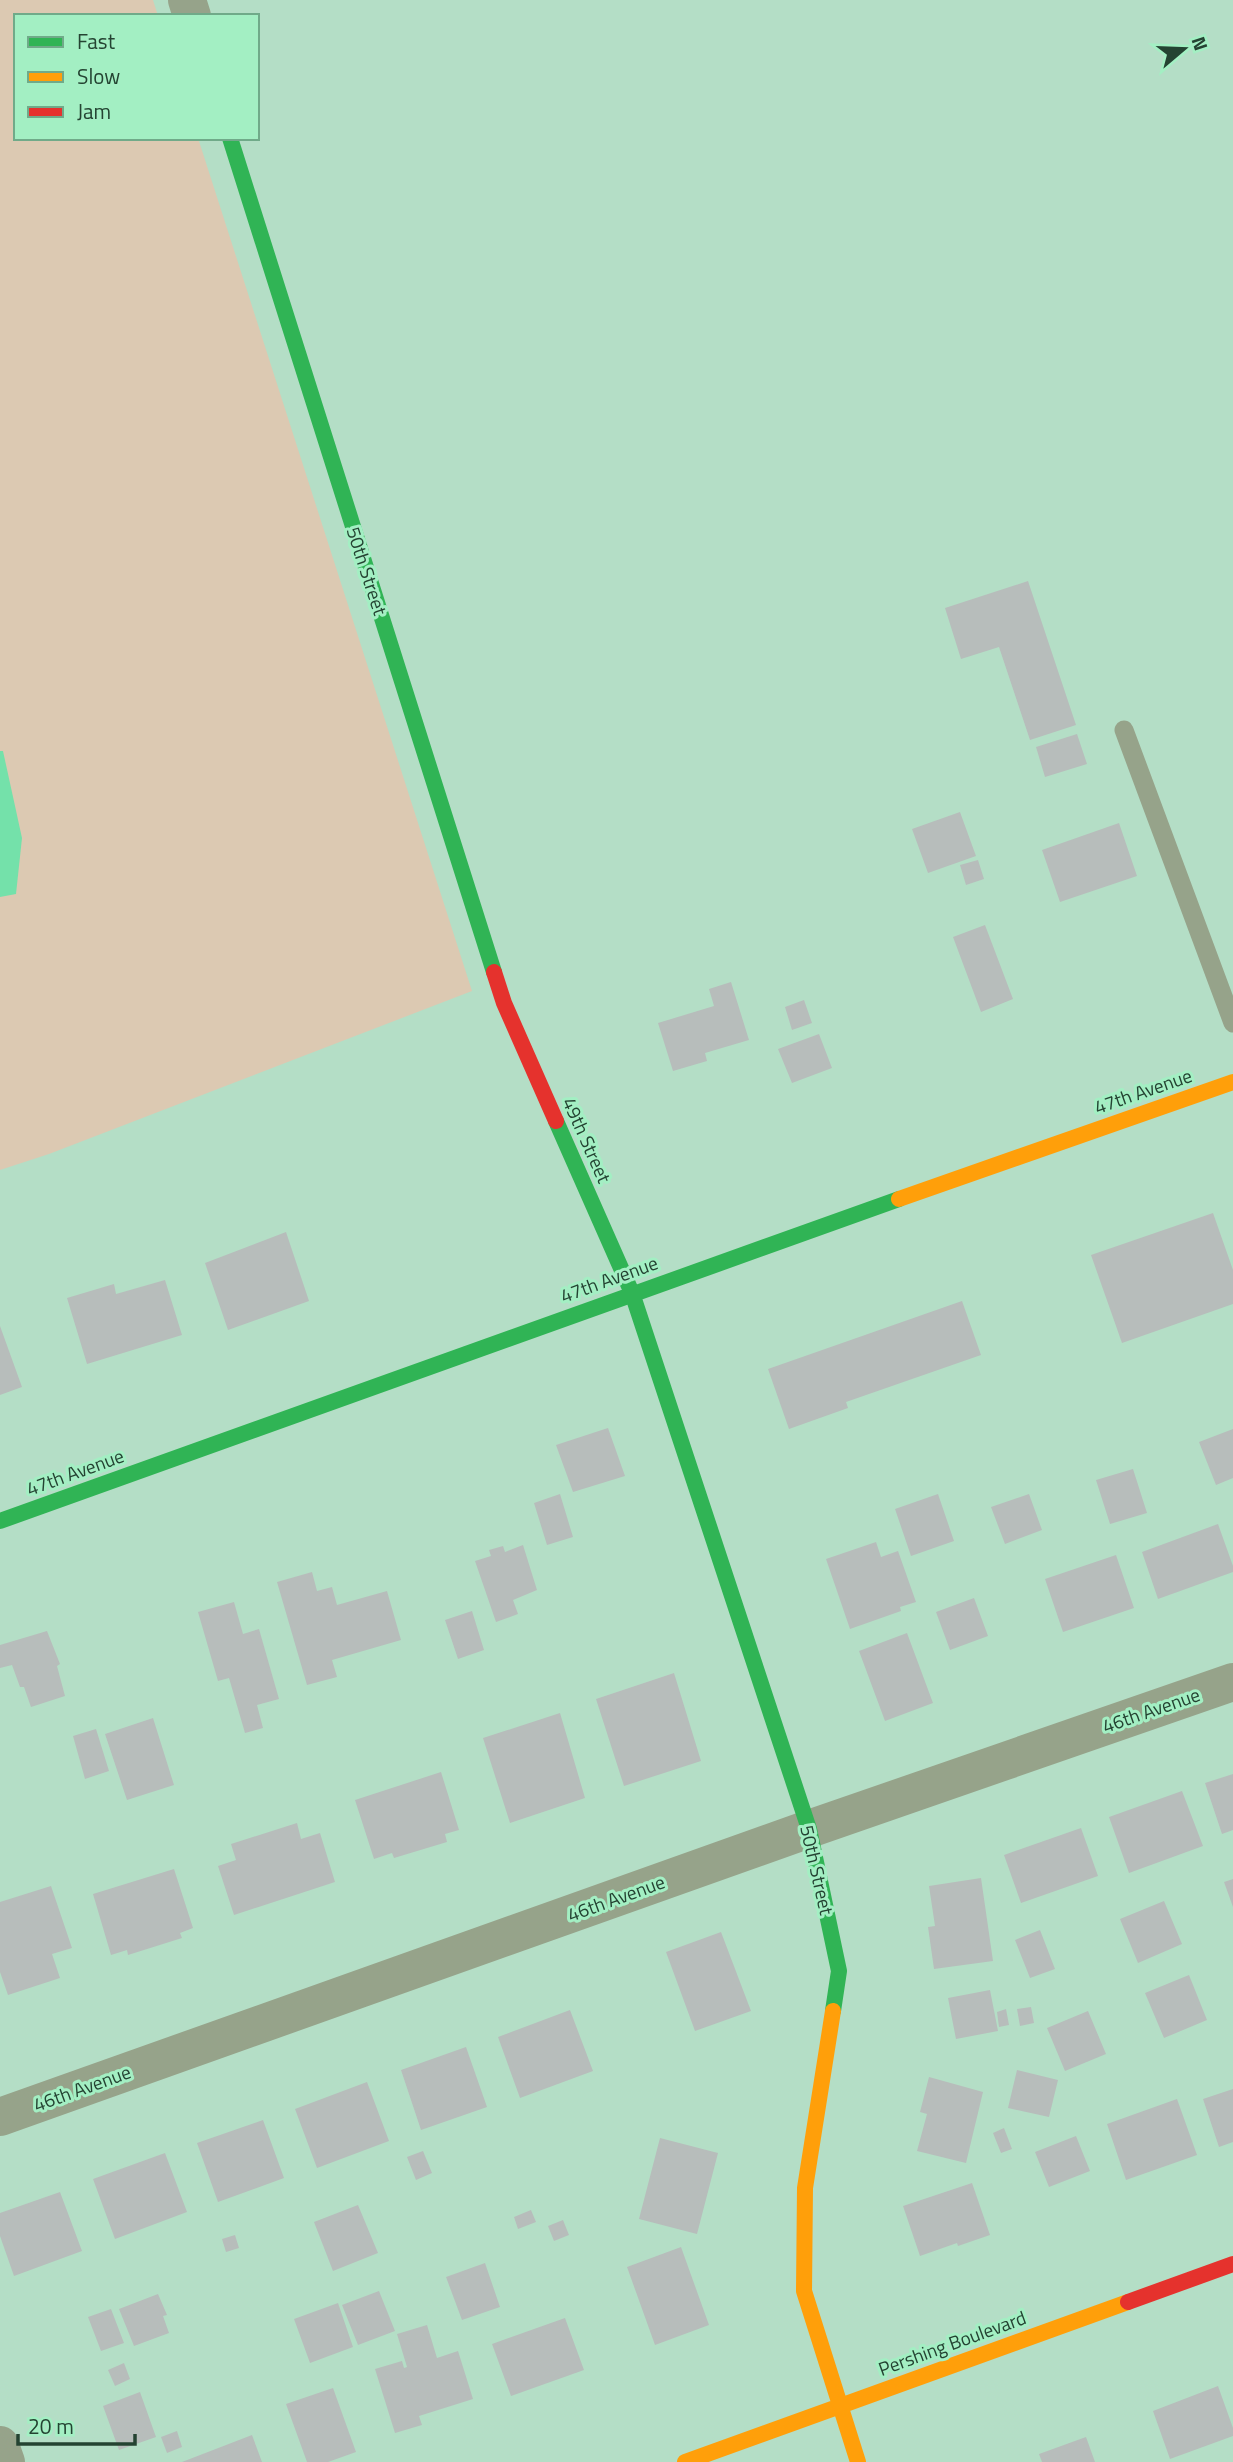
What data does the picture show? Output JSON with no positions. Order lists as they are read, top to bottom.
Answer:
{
  "streets": {
    "street": [
      "50th Street",
      "47th Avenue",
      "49th Street",
      "46th Avenue",
      "Pershing Boulevard"
    ]
  },
  "crossings": [
    ["50th Street", "47th Avenue"],
    ["50th Street", "49th Street"],
    ["50th Street", "46th Avenue"],
    ["50th Street", "Pershing Boulevard"],
    ["47th Avenue", "49th Street"]
  ],
  "legend": ["Fast", "Slow", "Jam"],
  "scale_bar": "20 m",
  "north": "right"
}
